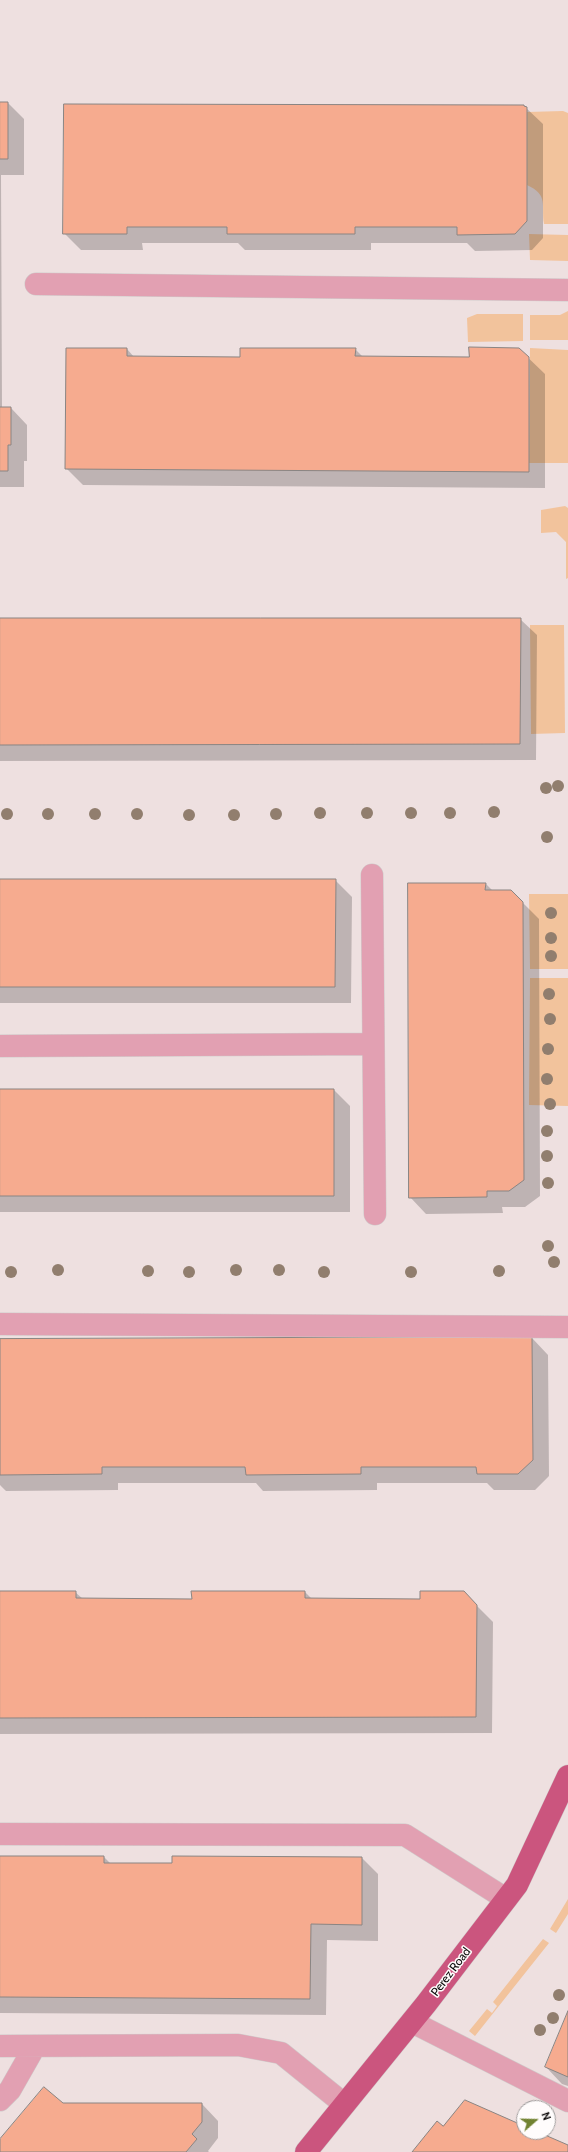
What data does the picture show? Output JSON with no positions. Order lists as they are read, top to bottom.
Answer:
{
  "streets": {
    "main road": ["Perez Road"]
  },
  "north": "right"
}
